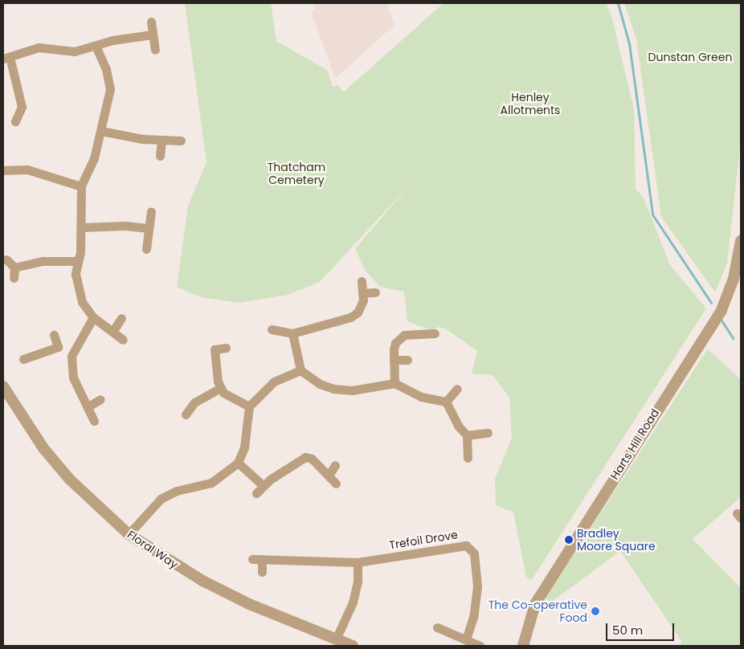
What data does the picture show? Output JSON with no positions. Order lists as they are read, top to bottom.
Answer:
{
  "streets": {
    "street": ["Harts Hill Road", "Trefoil Drove", "Floral Way"]
  },
  "parks": ["Dunstan Green", "Henley Allotments", "Thatcham Cemetery"],
  "places": ["Bradley Moore Square", "The Co-operative Food"],
  "scale_bar": "50 m"
}
